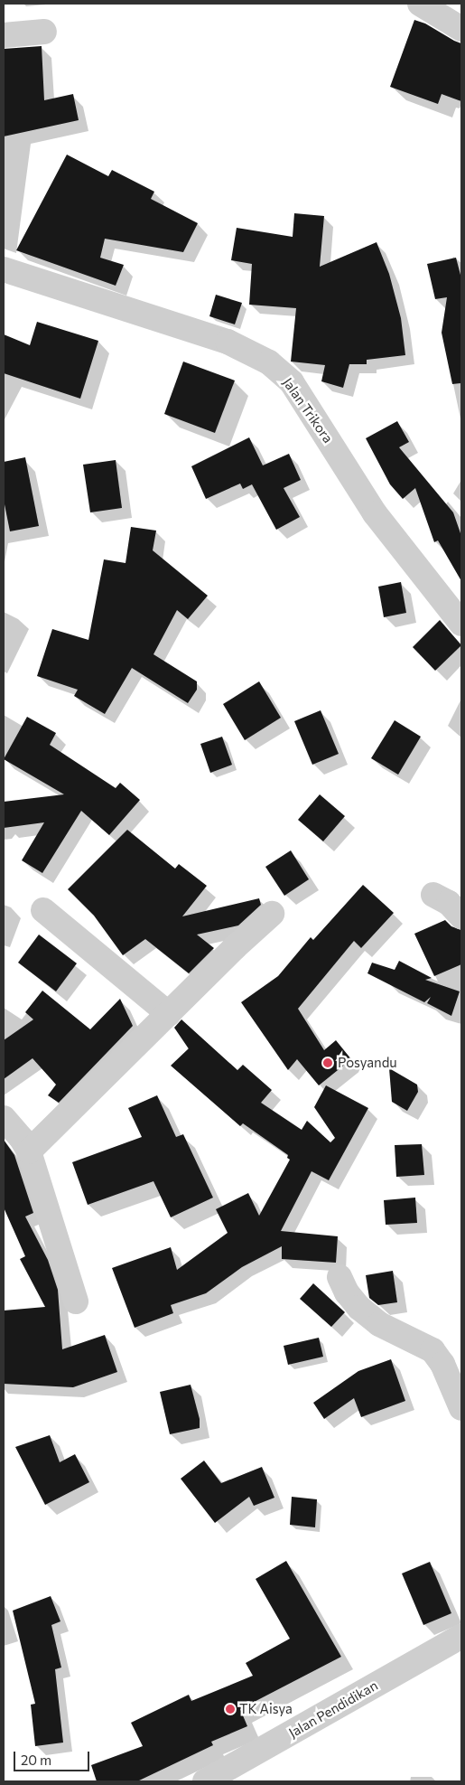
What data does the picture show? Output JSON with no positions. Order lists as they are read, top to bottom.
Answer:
{
  "streets": {
    "street": ["Jalan Trikora", "Jalan Pendidikan"]
  },
  "places": ["Posyandu", "TK Aisya"],
  "scale_bar": "20 m"
}
